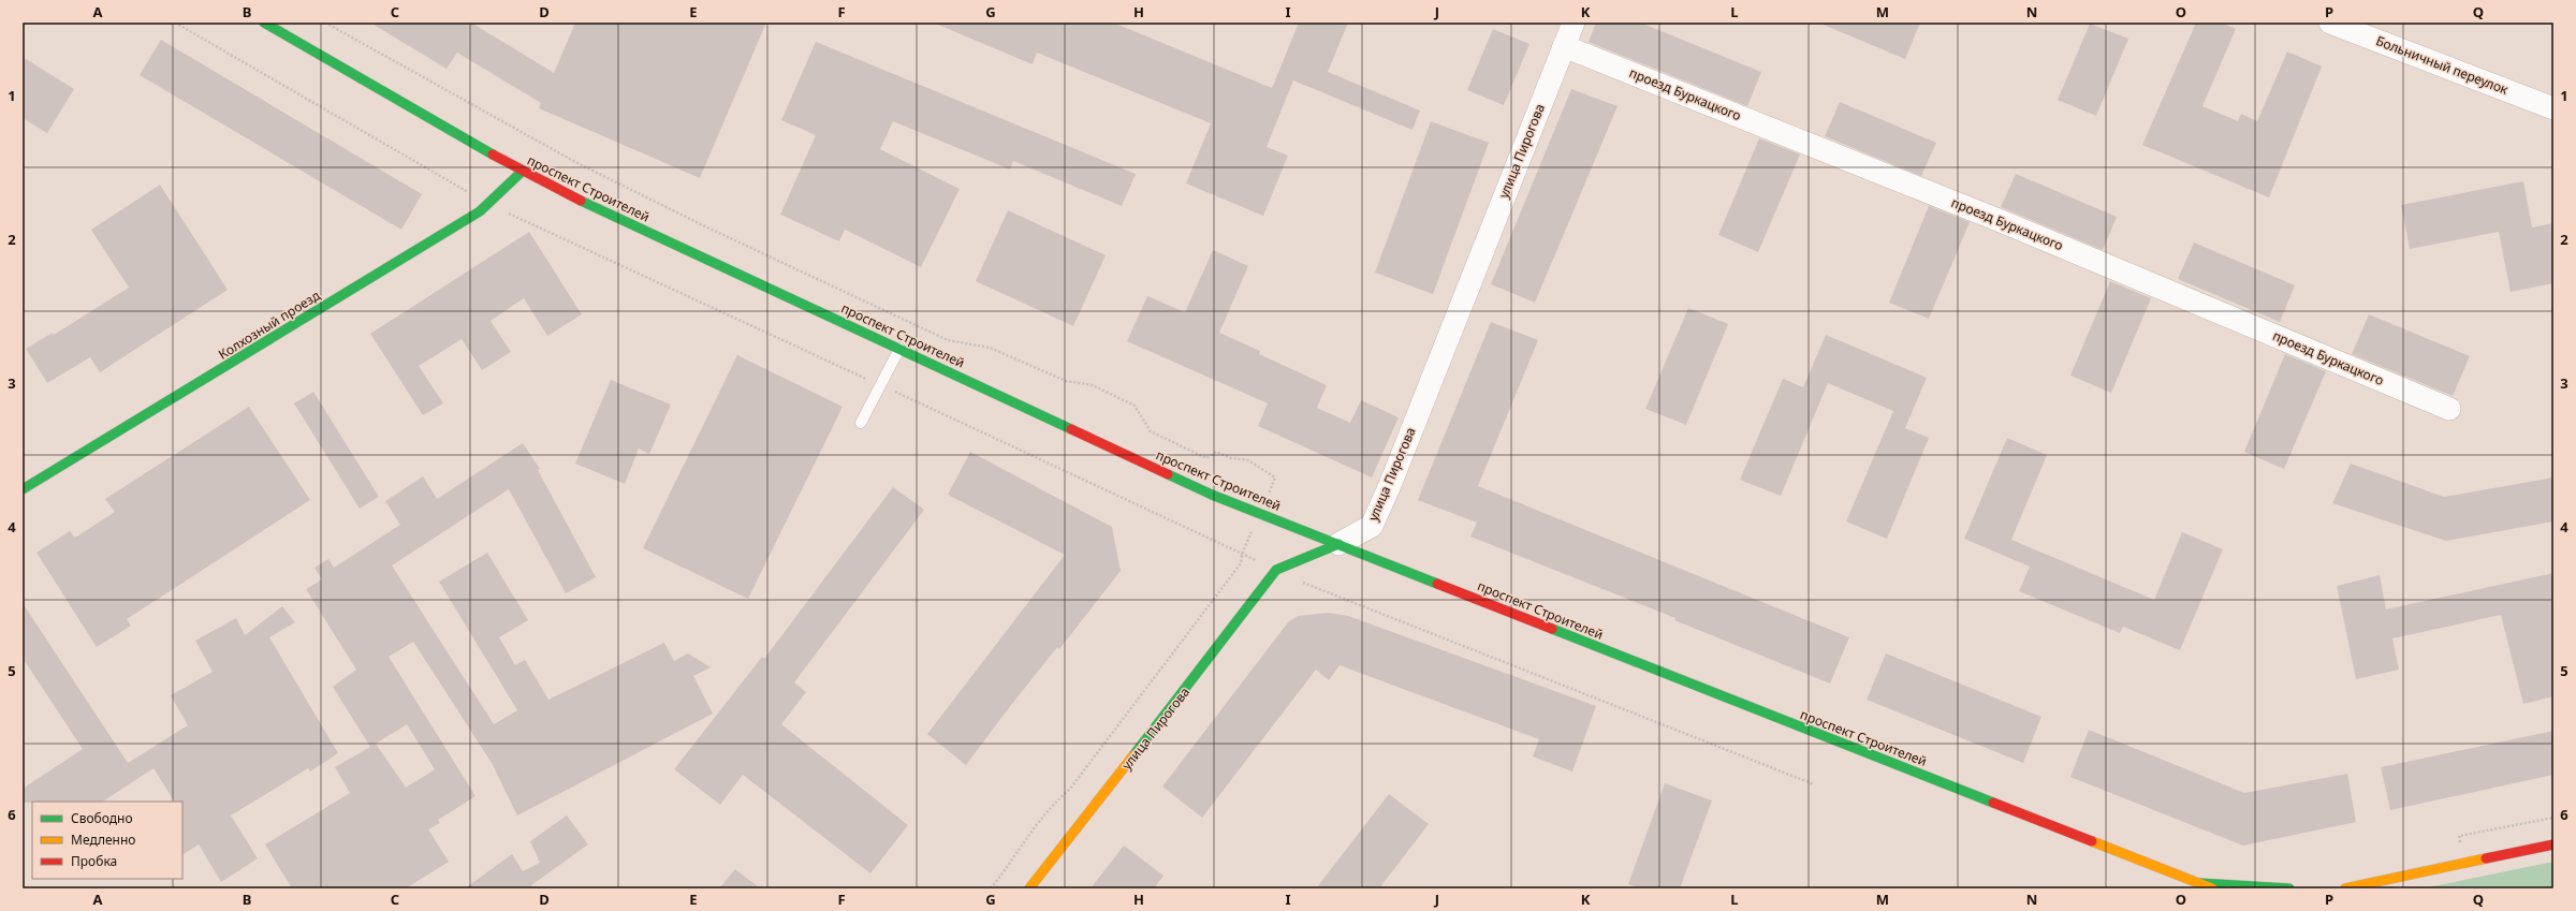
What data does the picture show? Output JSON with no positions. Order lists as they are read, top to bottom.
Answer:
{
  "streets": {
    "street": [
      "Больничный переулок",
      "проезд Буркацкого",
      "улица Пирогова",
      "проспект Строителей",
      "Колхозный проезд"
    ]
  },
  "crossings": [
    ["проезд Буркацкого", "улица Пирогова"],
    ["улица Пирогова", "проспект Строителей"],
    ["проспект Строителей", "Колхозный проезд"]
  ],
  "legend": ["Свободно", "Медленно", "Пробка"],
  "grid": {
    "columns": [
      "A",
      "B",
      "C",
      "D",
      "E",
      "F",
      "G",
      "H",
      "I",
      "J",
      "K",
      "L",
      "M",
      "N",
      "O",
      "P",
      "Q"
    ],
    "rows": [
      "1",
      "2",
      "3",
      "4",
      "5",
      "6"
    ]
  }
}
